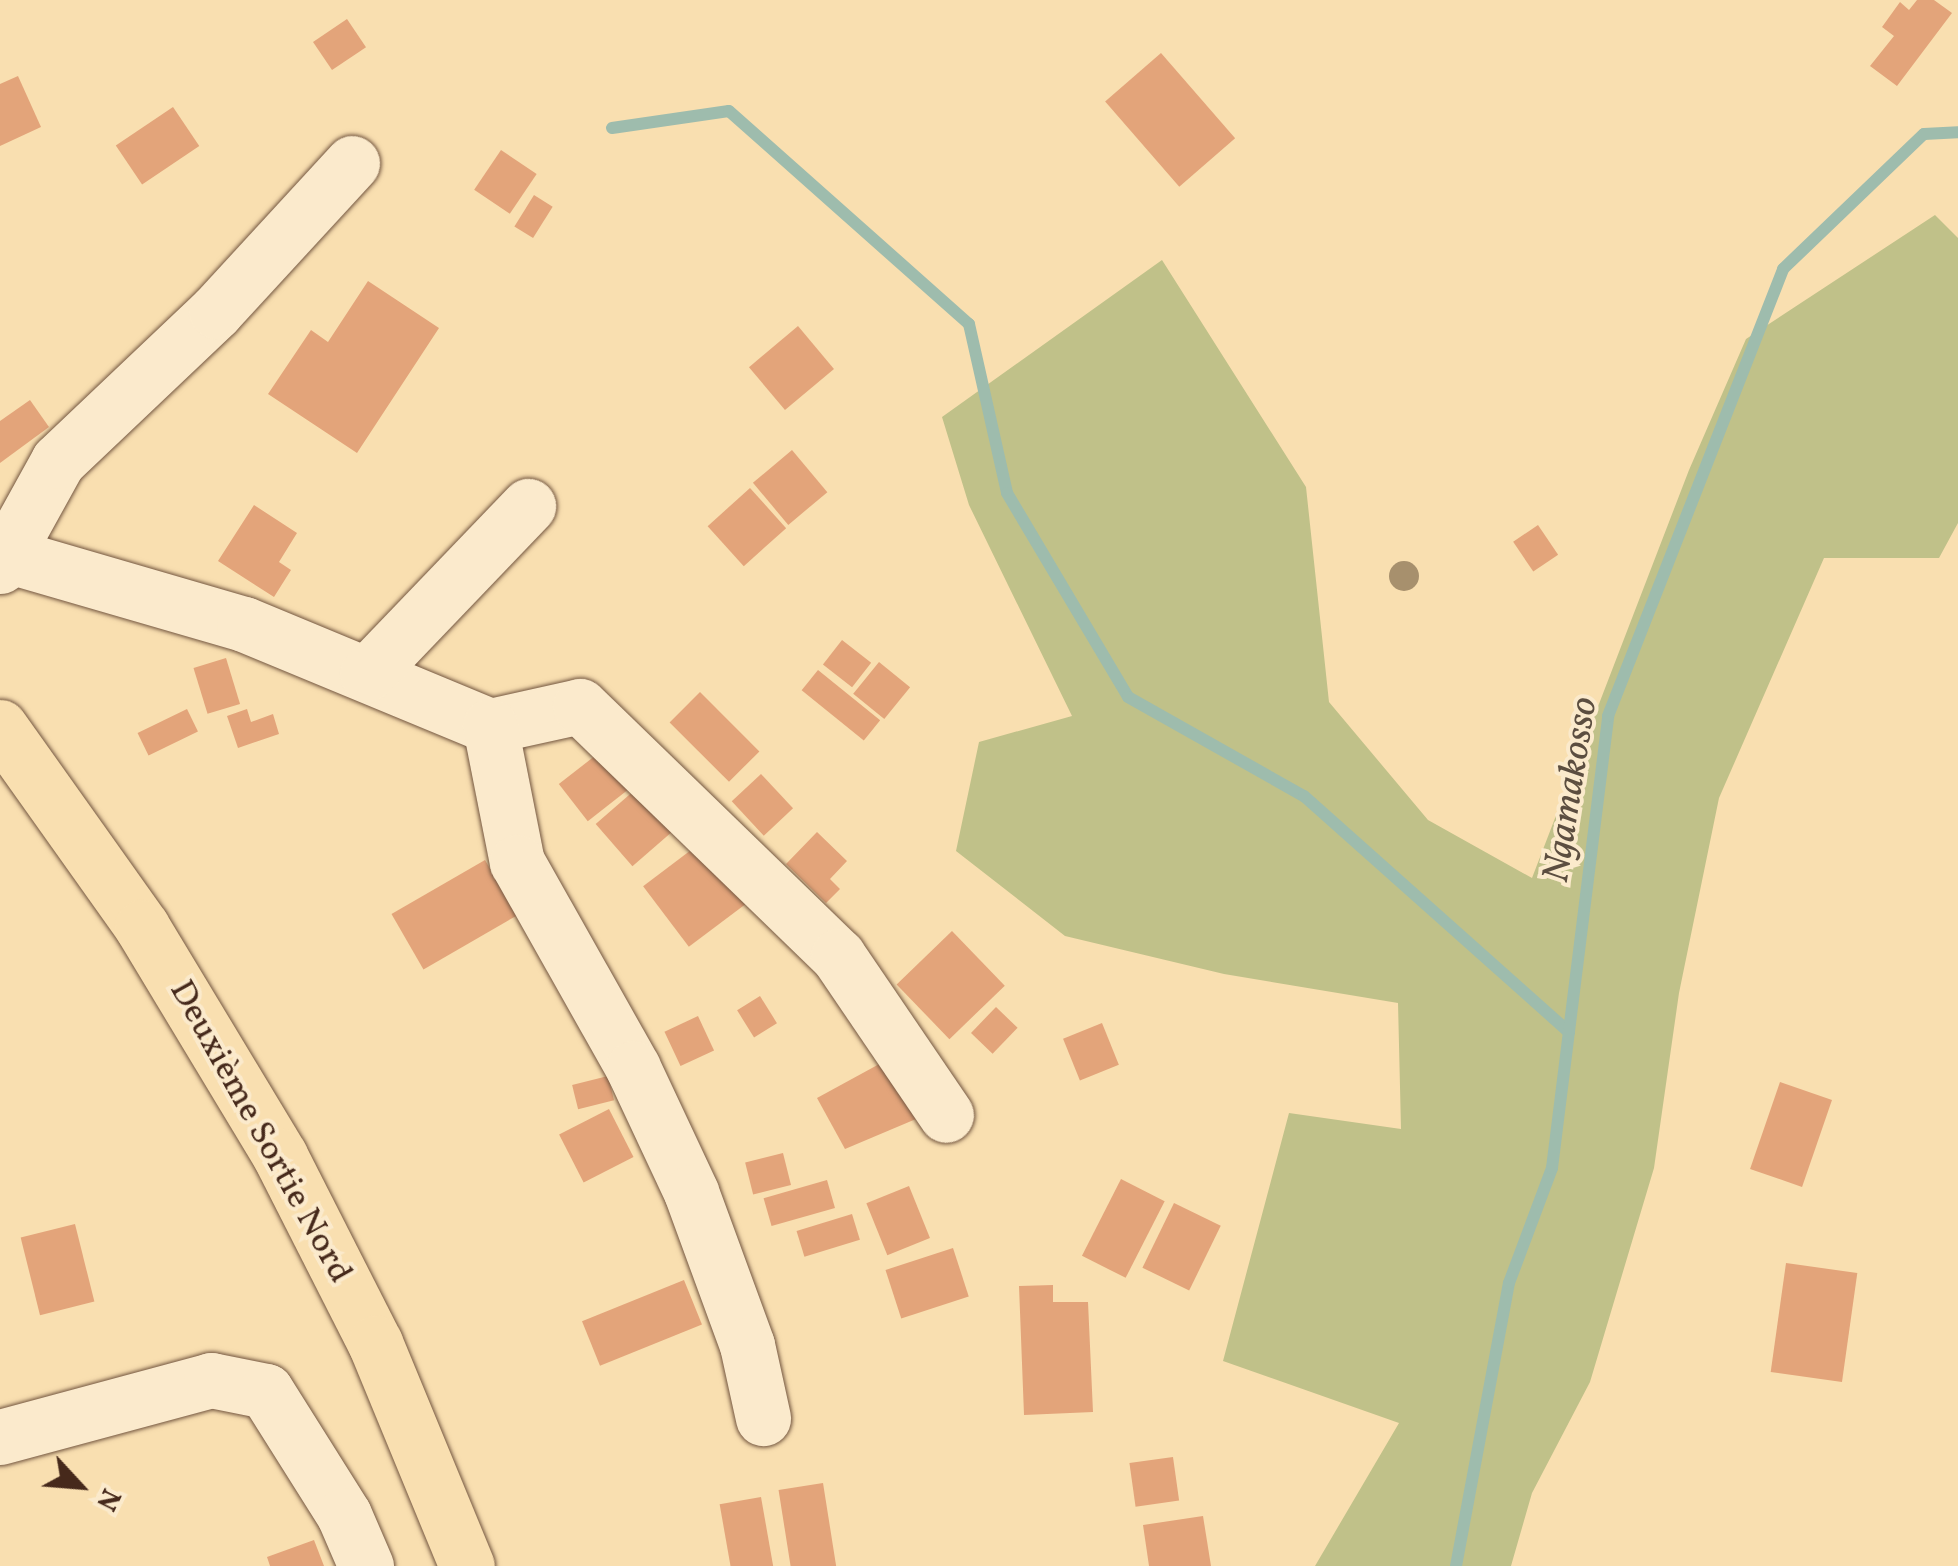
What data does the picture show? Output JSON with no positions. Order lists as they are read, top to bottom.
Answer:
{
  "streets": {
    "main road": ["Deuxième Sortie Nord"]
  },
  "water": ["Ngamakosso"],
  "north": "bottom right"
}
